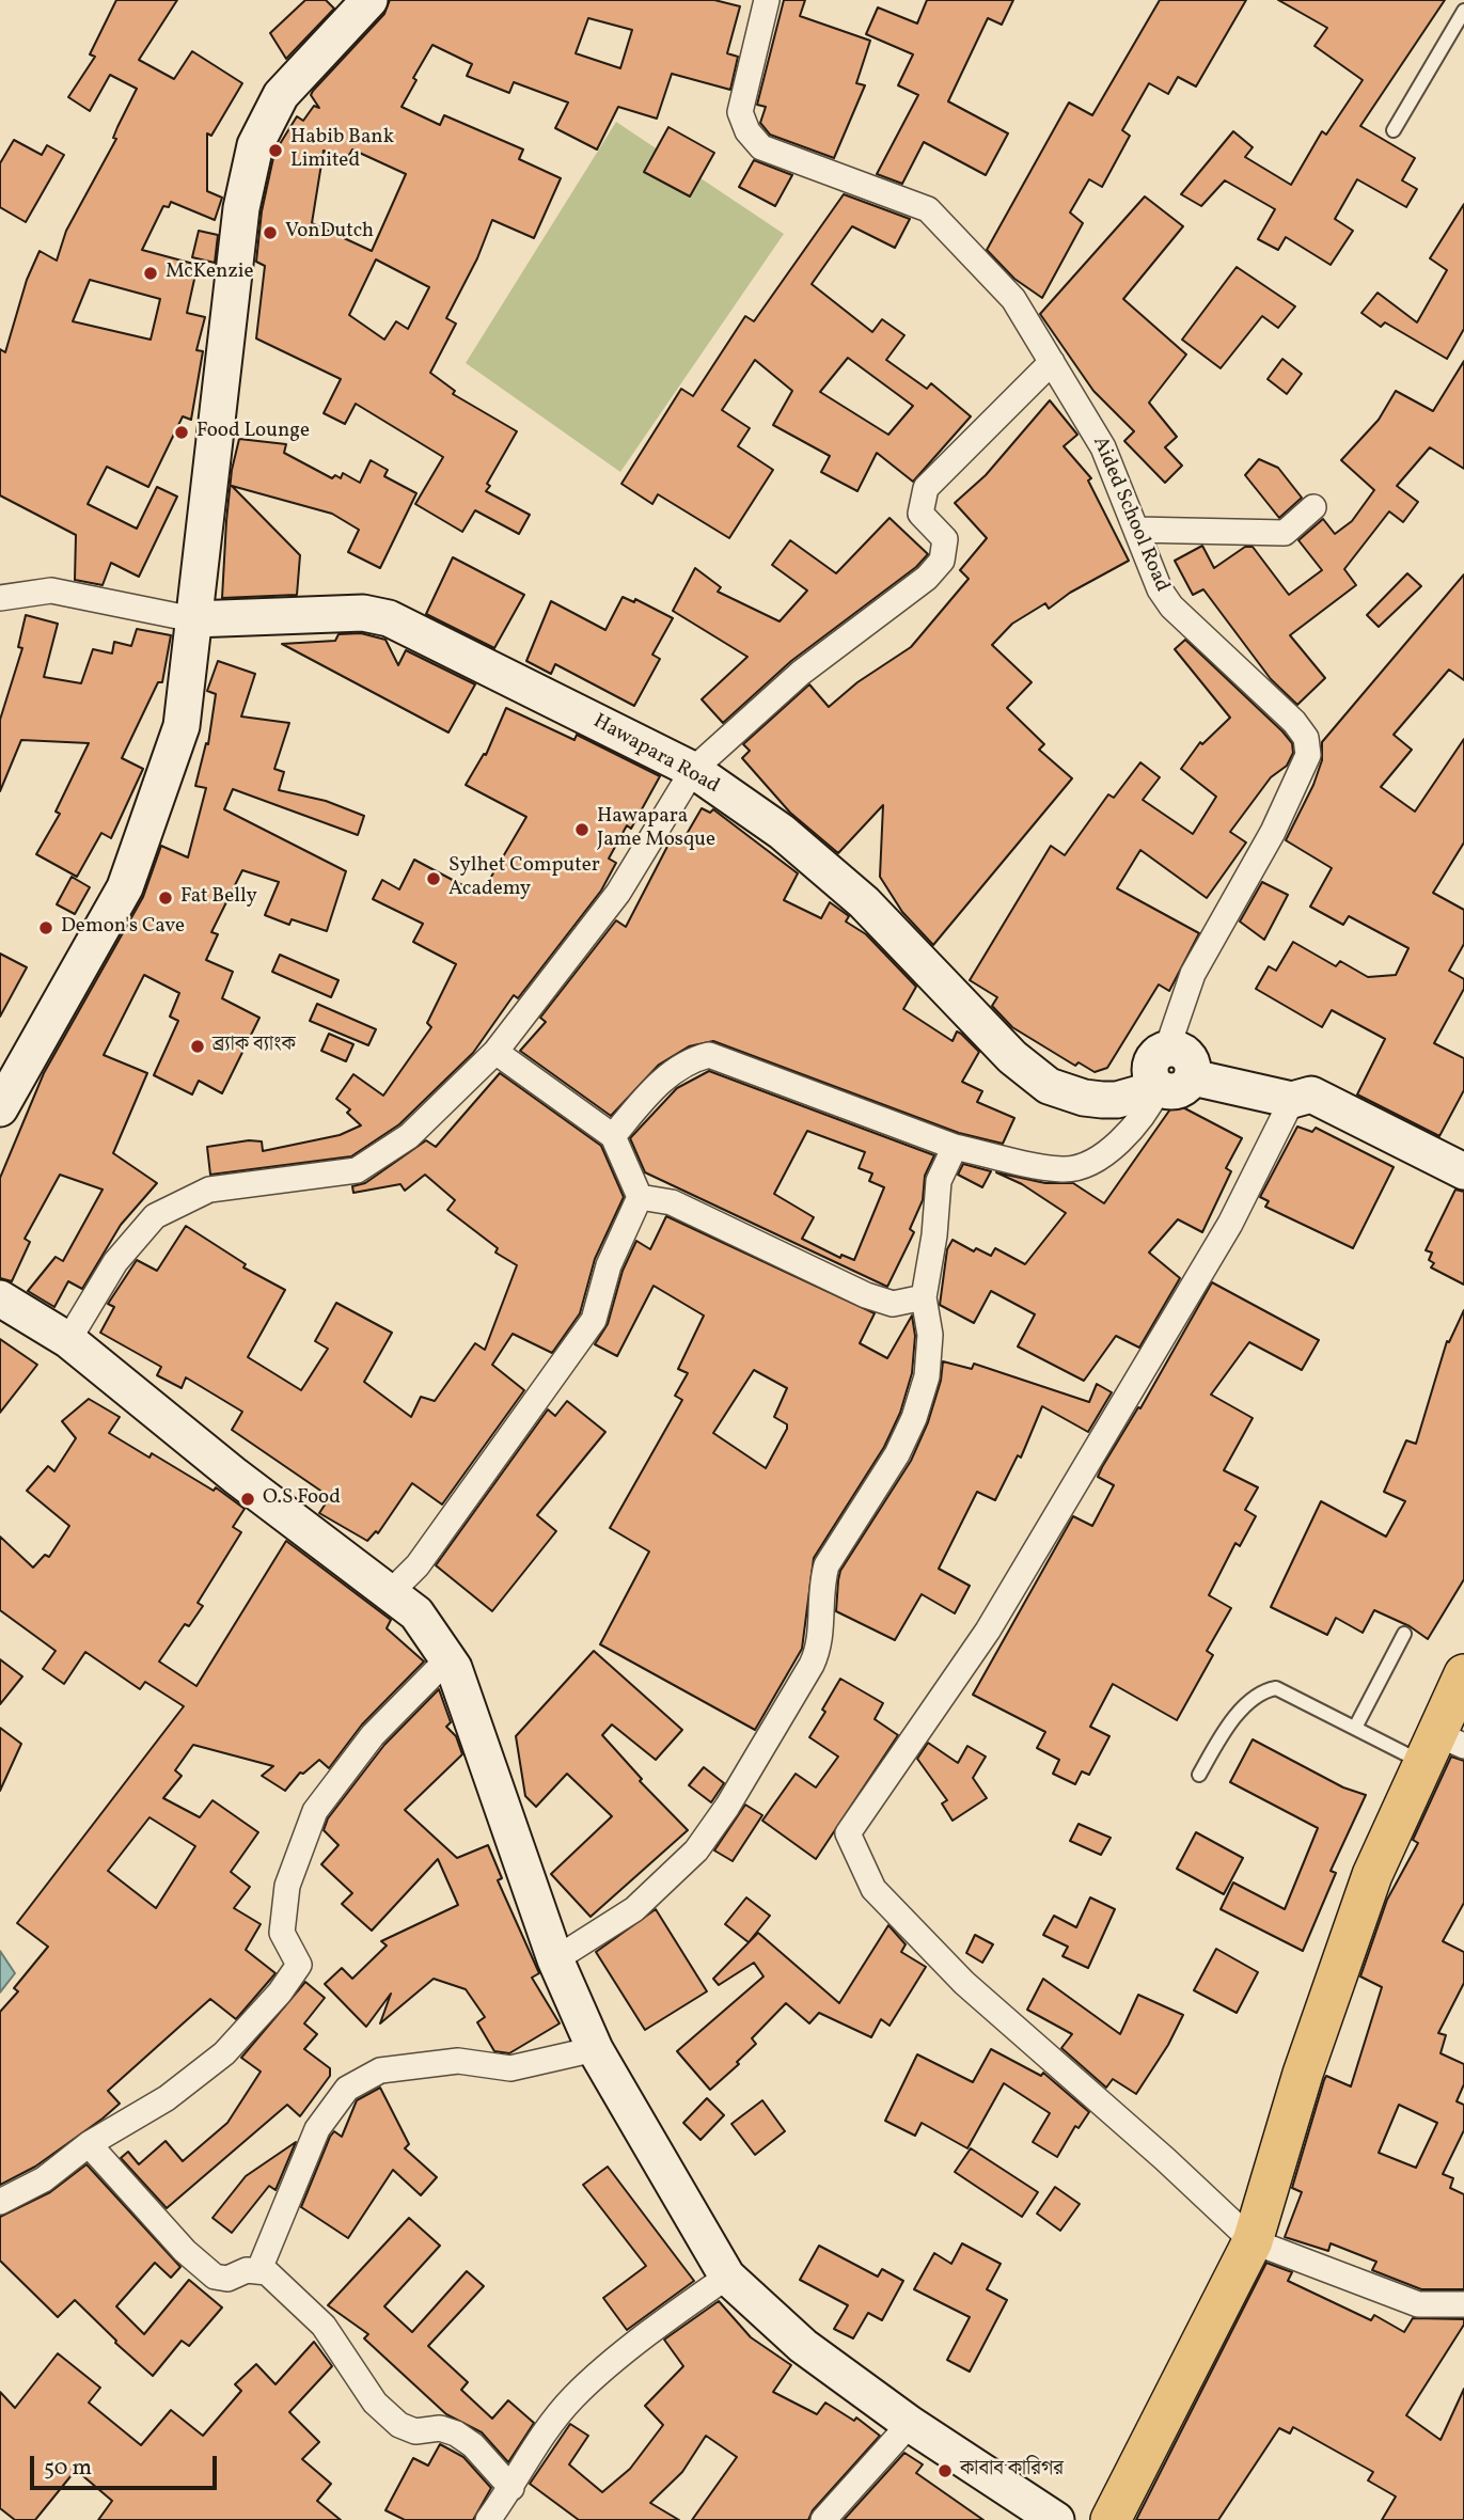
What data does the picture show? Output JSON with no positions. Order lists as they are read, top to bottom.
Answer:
{
  "streets": {
    "main road": ["Hawapara Road"],
    "street": ["Aided School Road"]
  },
  "crossings": [
    ["Aided School Road", "Hawapara Road"]
  ],
  "places": [
    "Habib Bank Limited",
    "VonDutch",
    "McKenzie",
    "Food Lounge",
    "Hawapara Jame Mosque",
    "Sylhet Computer Academy",
    "Fat Belly",
    "Demon's Cave",
    "ব্র্যাক ব্যাংক",
    "O.S Food",
    "কাবাব কারিগর"
  ],
  "scale_bar": "50 m"
}
